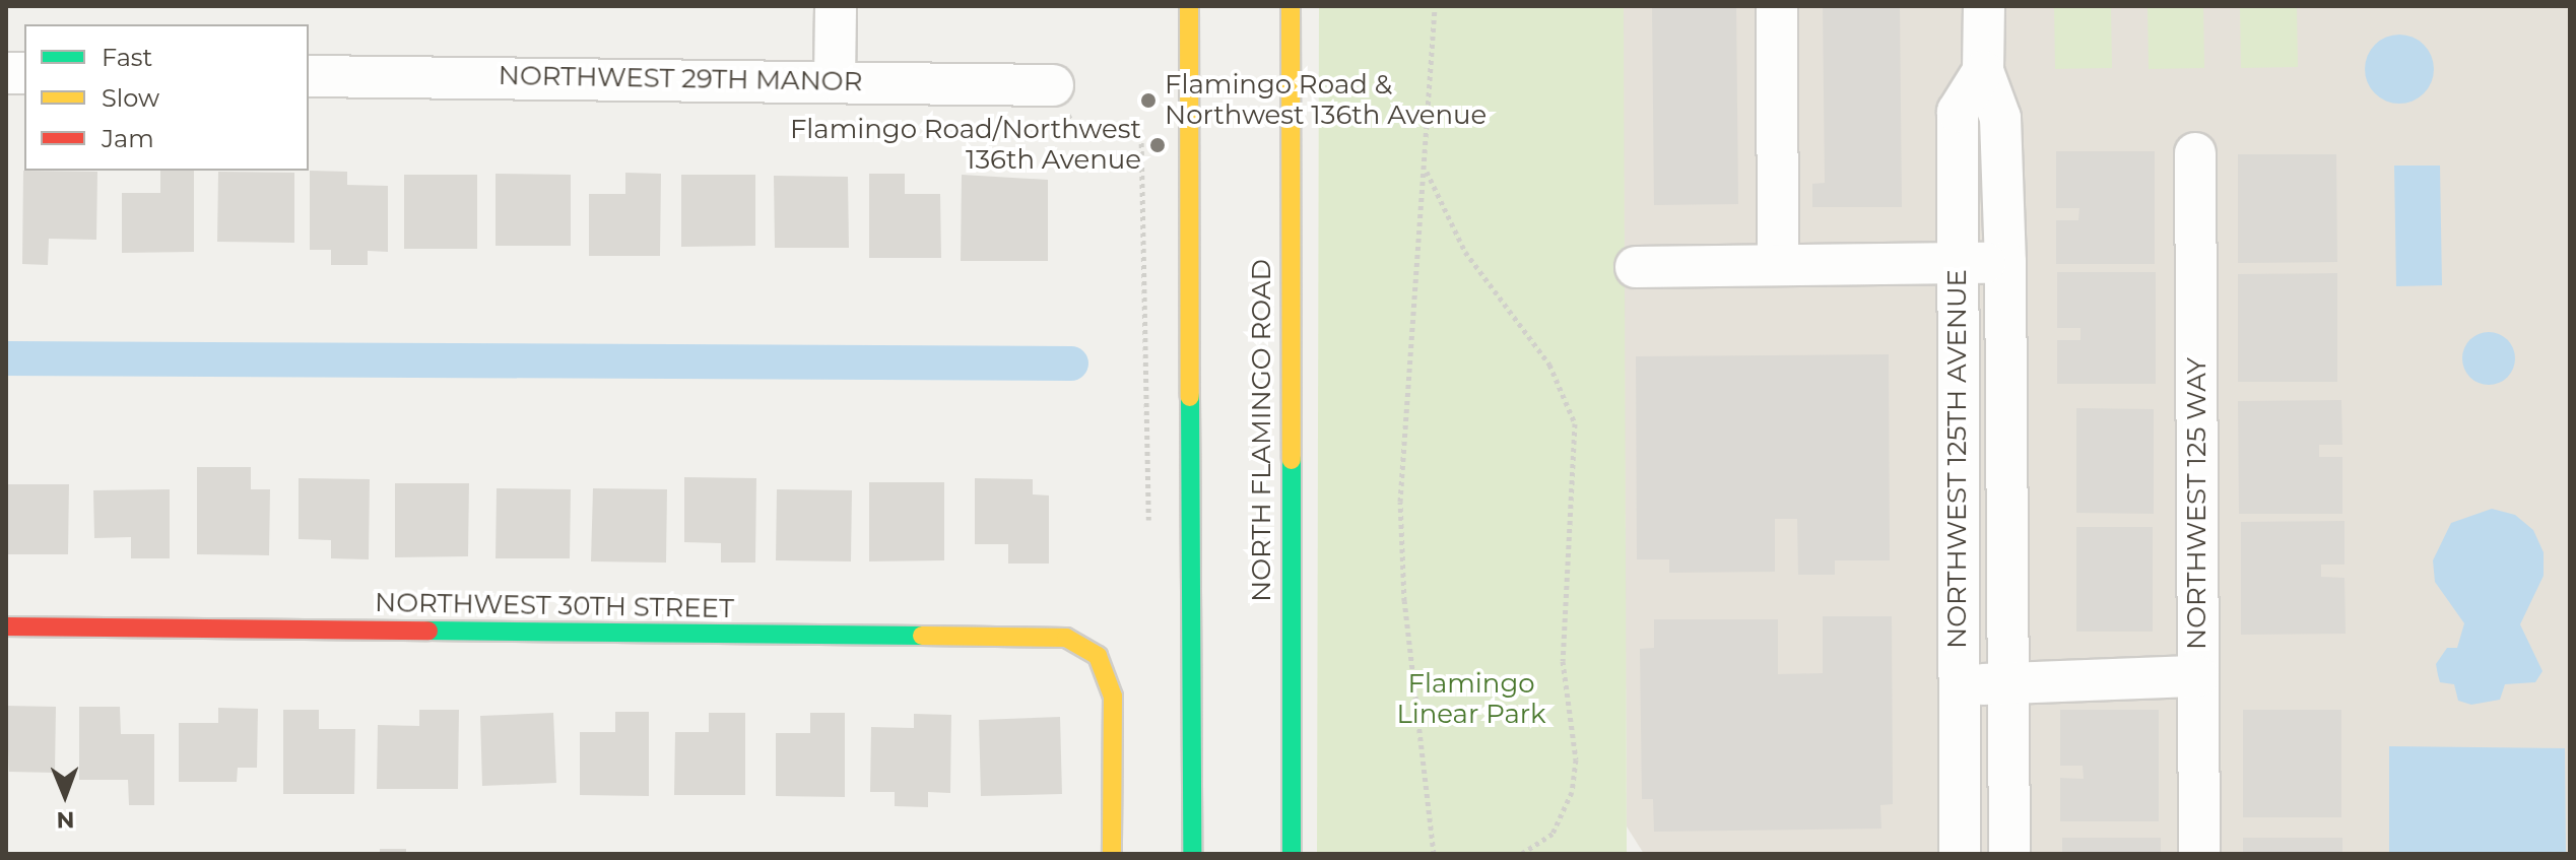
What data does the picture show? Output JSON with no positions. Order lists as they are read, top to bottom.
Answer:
{
  "streets": {
    "main road": ["NORTH FLAMINGO ROAD", "NORTHWEST 30TH STREET"],
    "street": ["NORTHWEST 29TH MANOR", "NORTHWEST 125TH AVENUE", "NORTHWEST 125 WAY"]
  },
  "parks": ["Flamingo Linear Park"],
  "places": ["Flamingo Road & Northwest 136th Avenue", "Flamingo Road/Northwest 136th Avenue"],
  "legend": ["Fast", "Slow", "Jam"],
  "north": "bottom"
}
